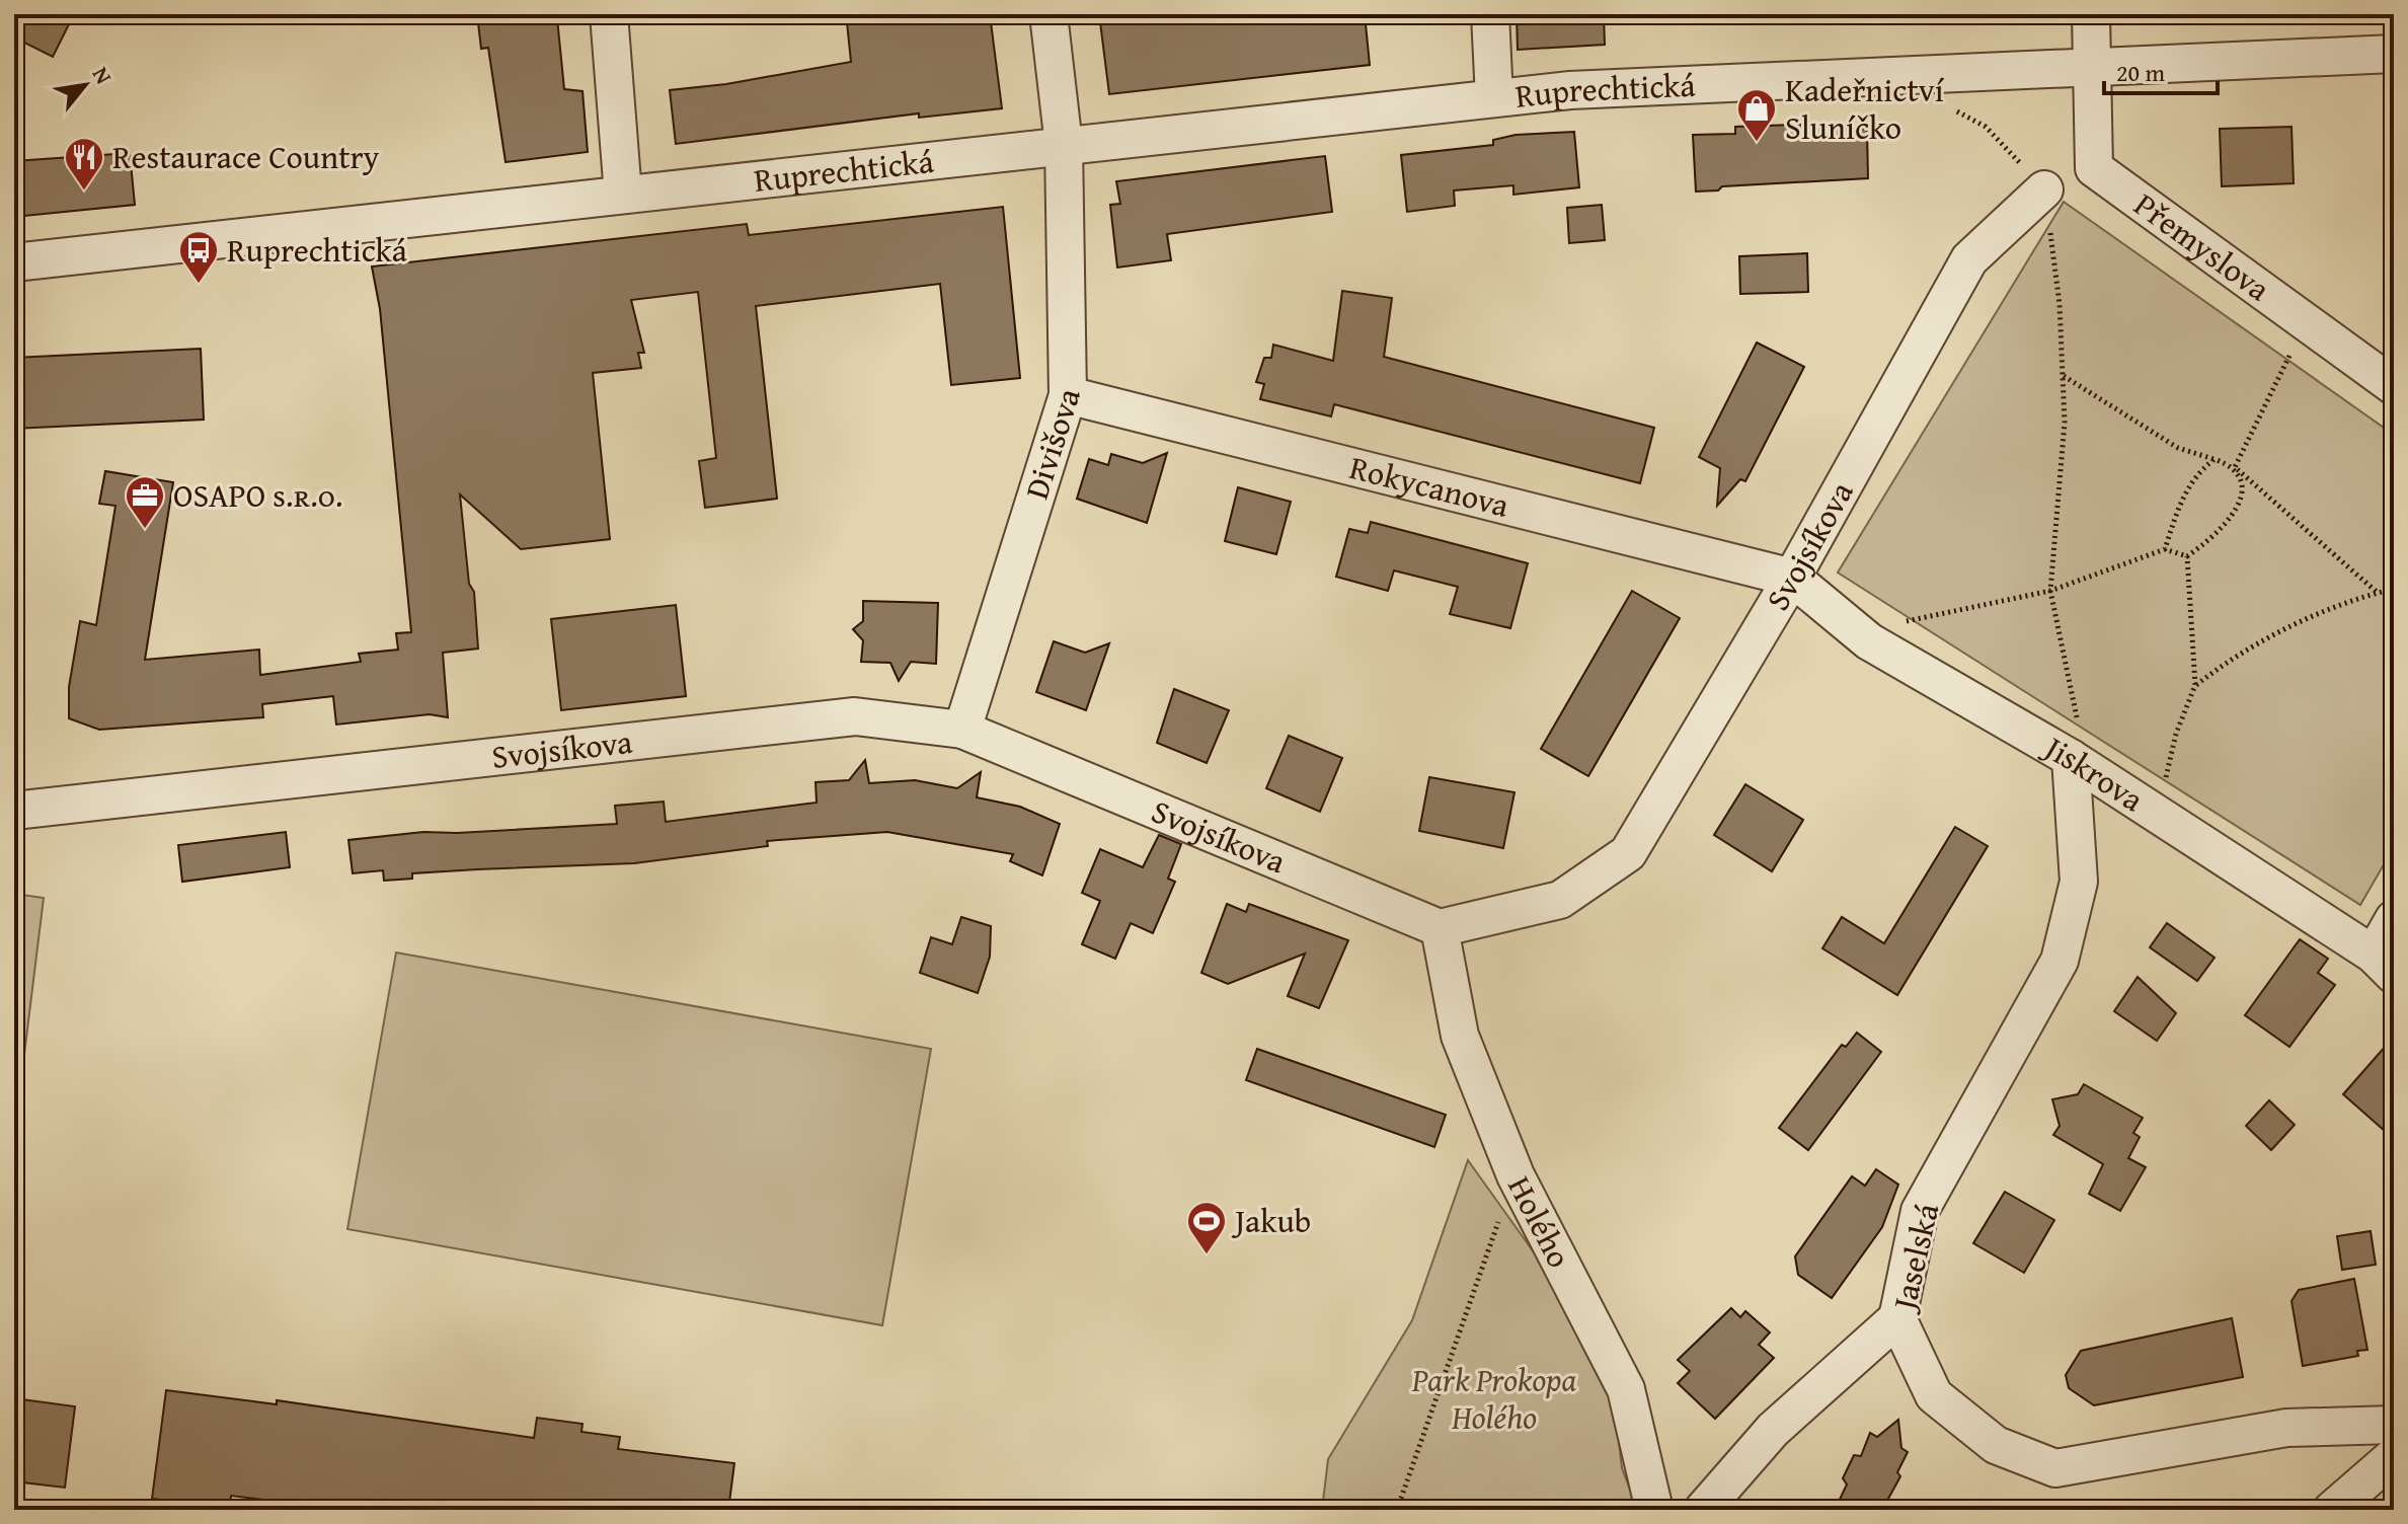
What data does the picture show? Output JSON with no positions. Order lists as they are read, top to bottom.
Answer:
{
  "streets": {
    "street": [
      "Ruprechtická",
      "Přemyslova",
      "Divišova",
      "Rokycanova",
      "Svojsíkova",
      "Jiskrova",
      "Holého",
      "Jaselská"
    ]
  },
  "crossings": [
    ["Ruprechtická", "Přemyslova"],
    ["Ruprechtická", "Divišova"],
    ["Divišova", "Rokycanova"],
    ["Divišova", "Svojsíkova"],
    ["Rokycanova", "Svojsíkova"],
    ["Rokycanova", "Jiskrova"],
    ["Svojsíkova", "Jiskrova"],
    ["Svojsíkova", "Holého"],
    ["Jiskrova", "Jaselská"]
  ],
  "parks": ["Park Prokopa Holého"],
  "places": {
    "shop": ["Kadeřnictví Sluníčko"],
    "restaurant": ["Restaurace Country"],
    "bus stop": ["Ruprechtická"],
    "office": ["OSAPO s.ʀ.ᴏ."],
    "sports": ["Jakub"]
  },
  "scale_bar": "20 m",
  "north": "top right"
}
